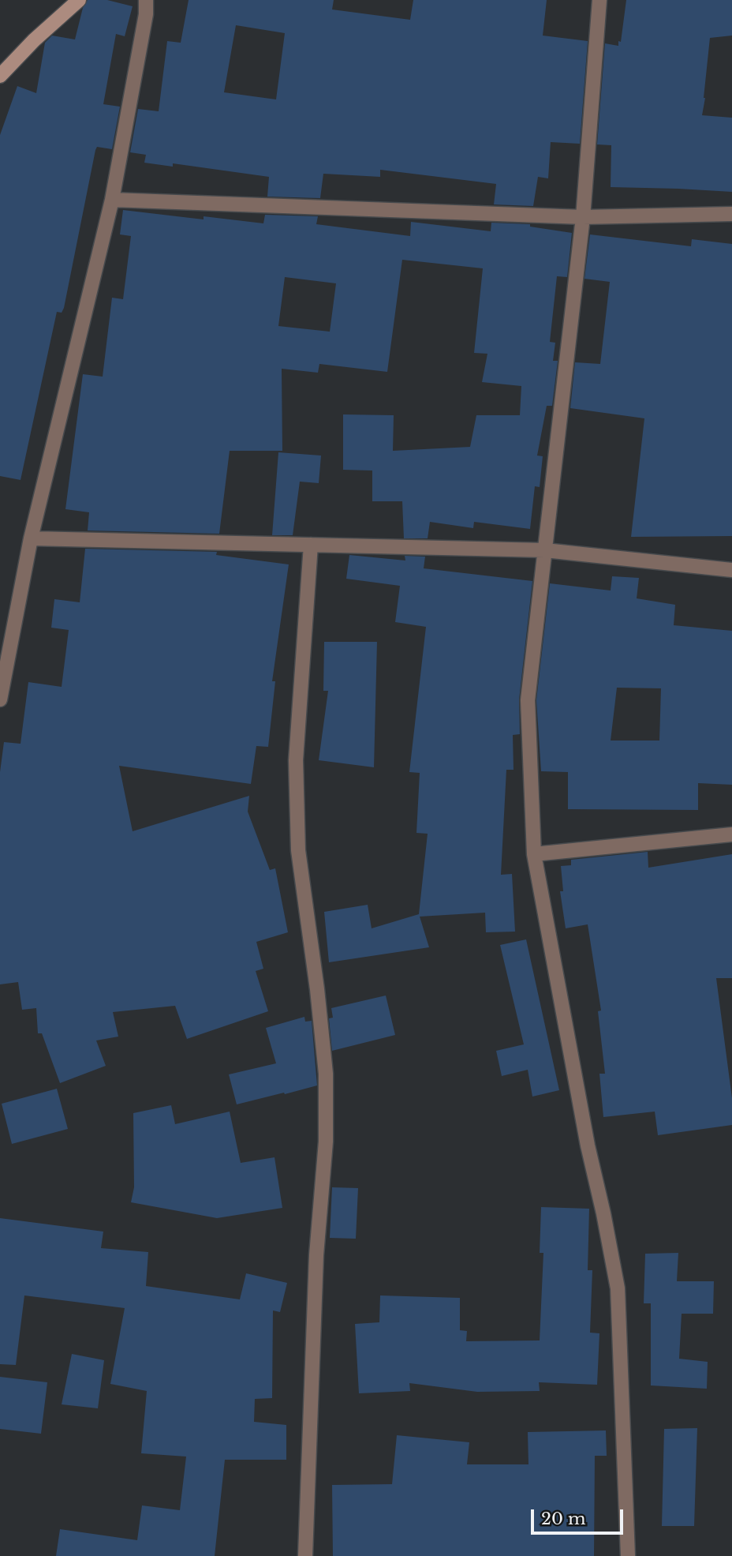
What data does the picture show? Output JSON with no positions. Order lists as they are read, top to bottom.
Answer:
{
  "scale_bar": "20 m"
}
